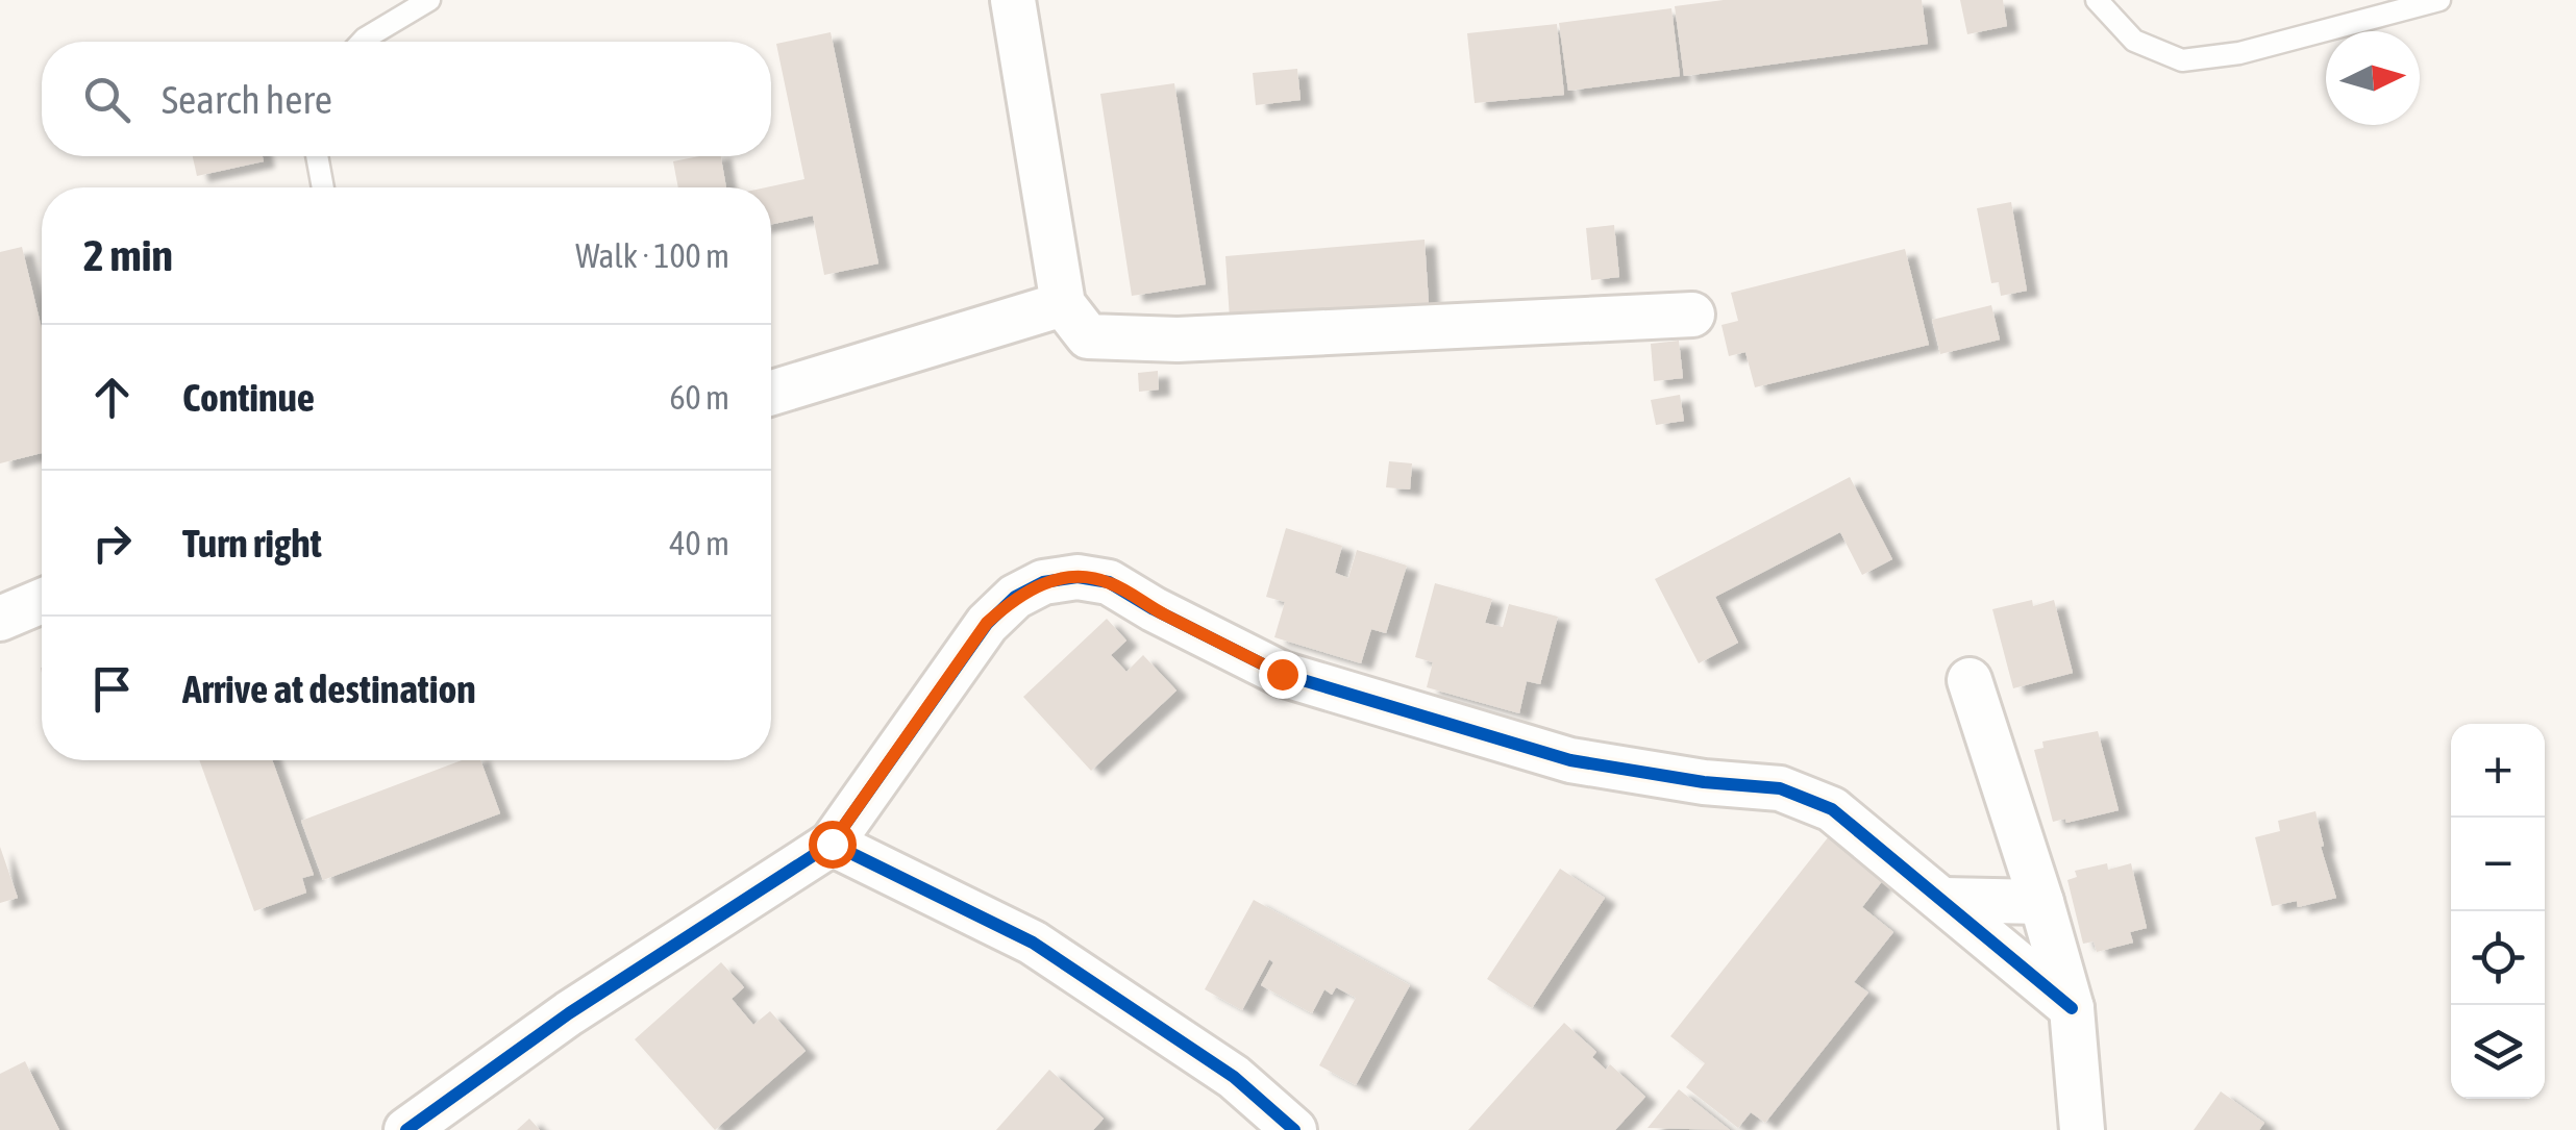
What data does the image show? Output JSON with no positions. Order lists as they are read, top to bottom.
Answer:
{
  "north": "right",
  "page": {
    "search": "Search here",
    "heading": ["2 min", "Walk · 100 m"],
    "list": [
      ["Continue", "60 m"],
      ["Turn right", "40 m"],
      "Arrive at destination"
    ],
    "map_buttons": ["+", "−"]
  }
}
